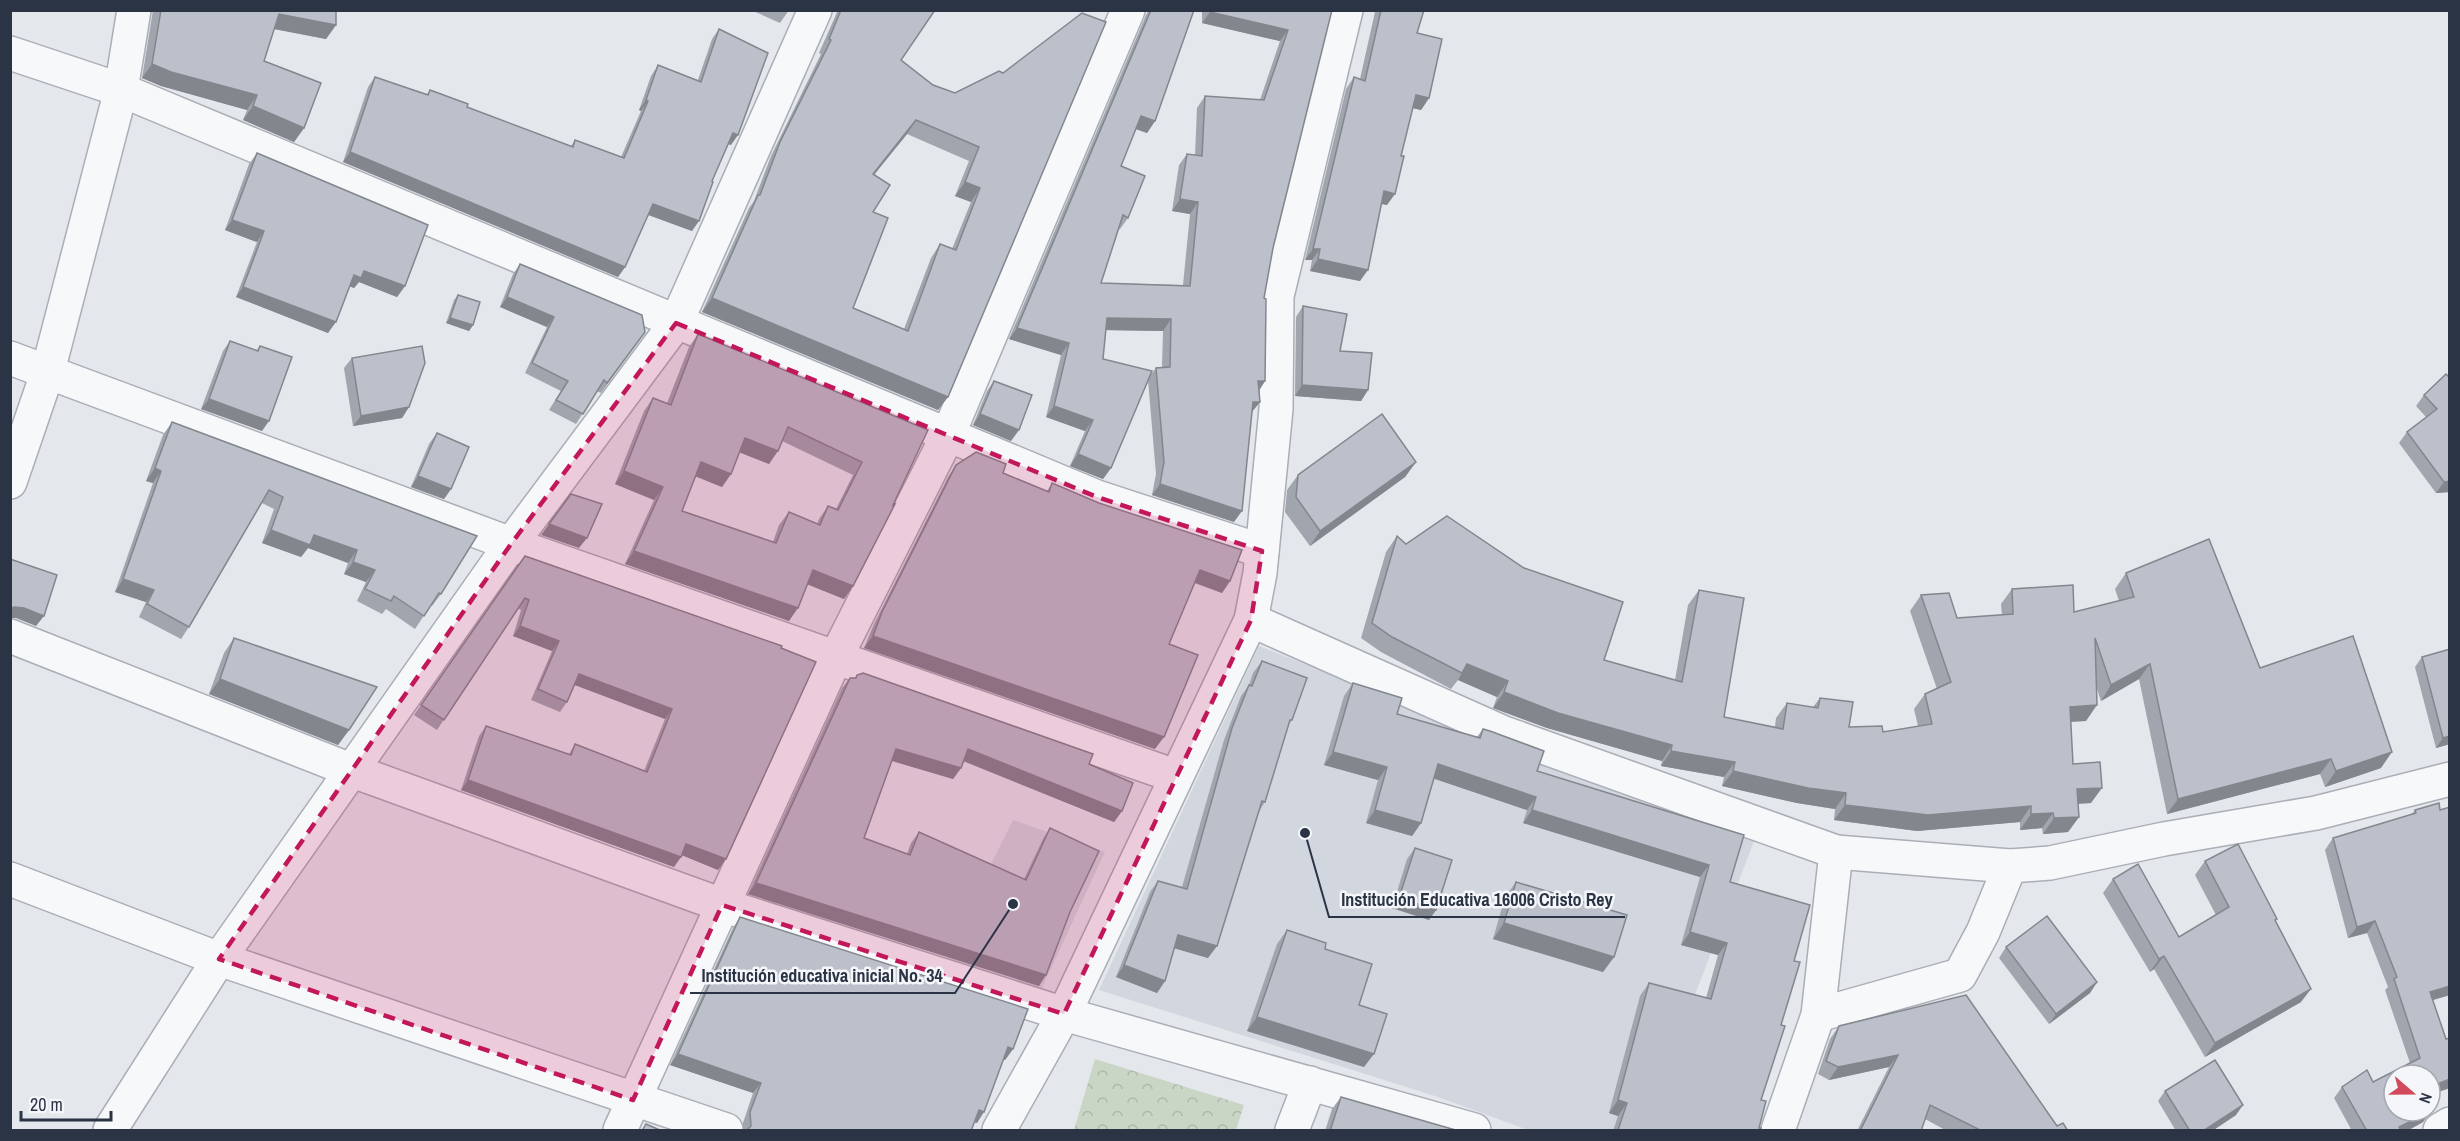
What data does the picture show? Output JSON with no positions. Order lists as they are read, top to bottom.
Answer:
{
  "places": ["Institución Educativa 16006 Cristo Rey", "Institución educativa inicial No. 34"],
  "scale_bar": "20 m",
  "north": "right"
}
